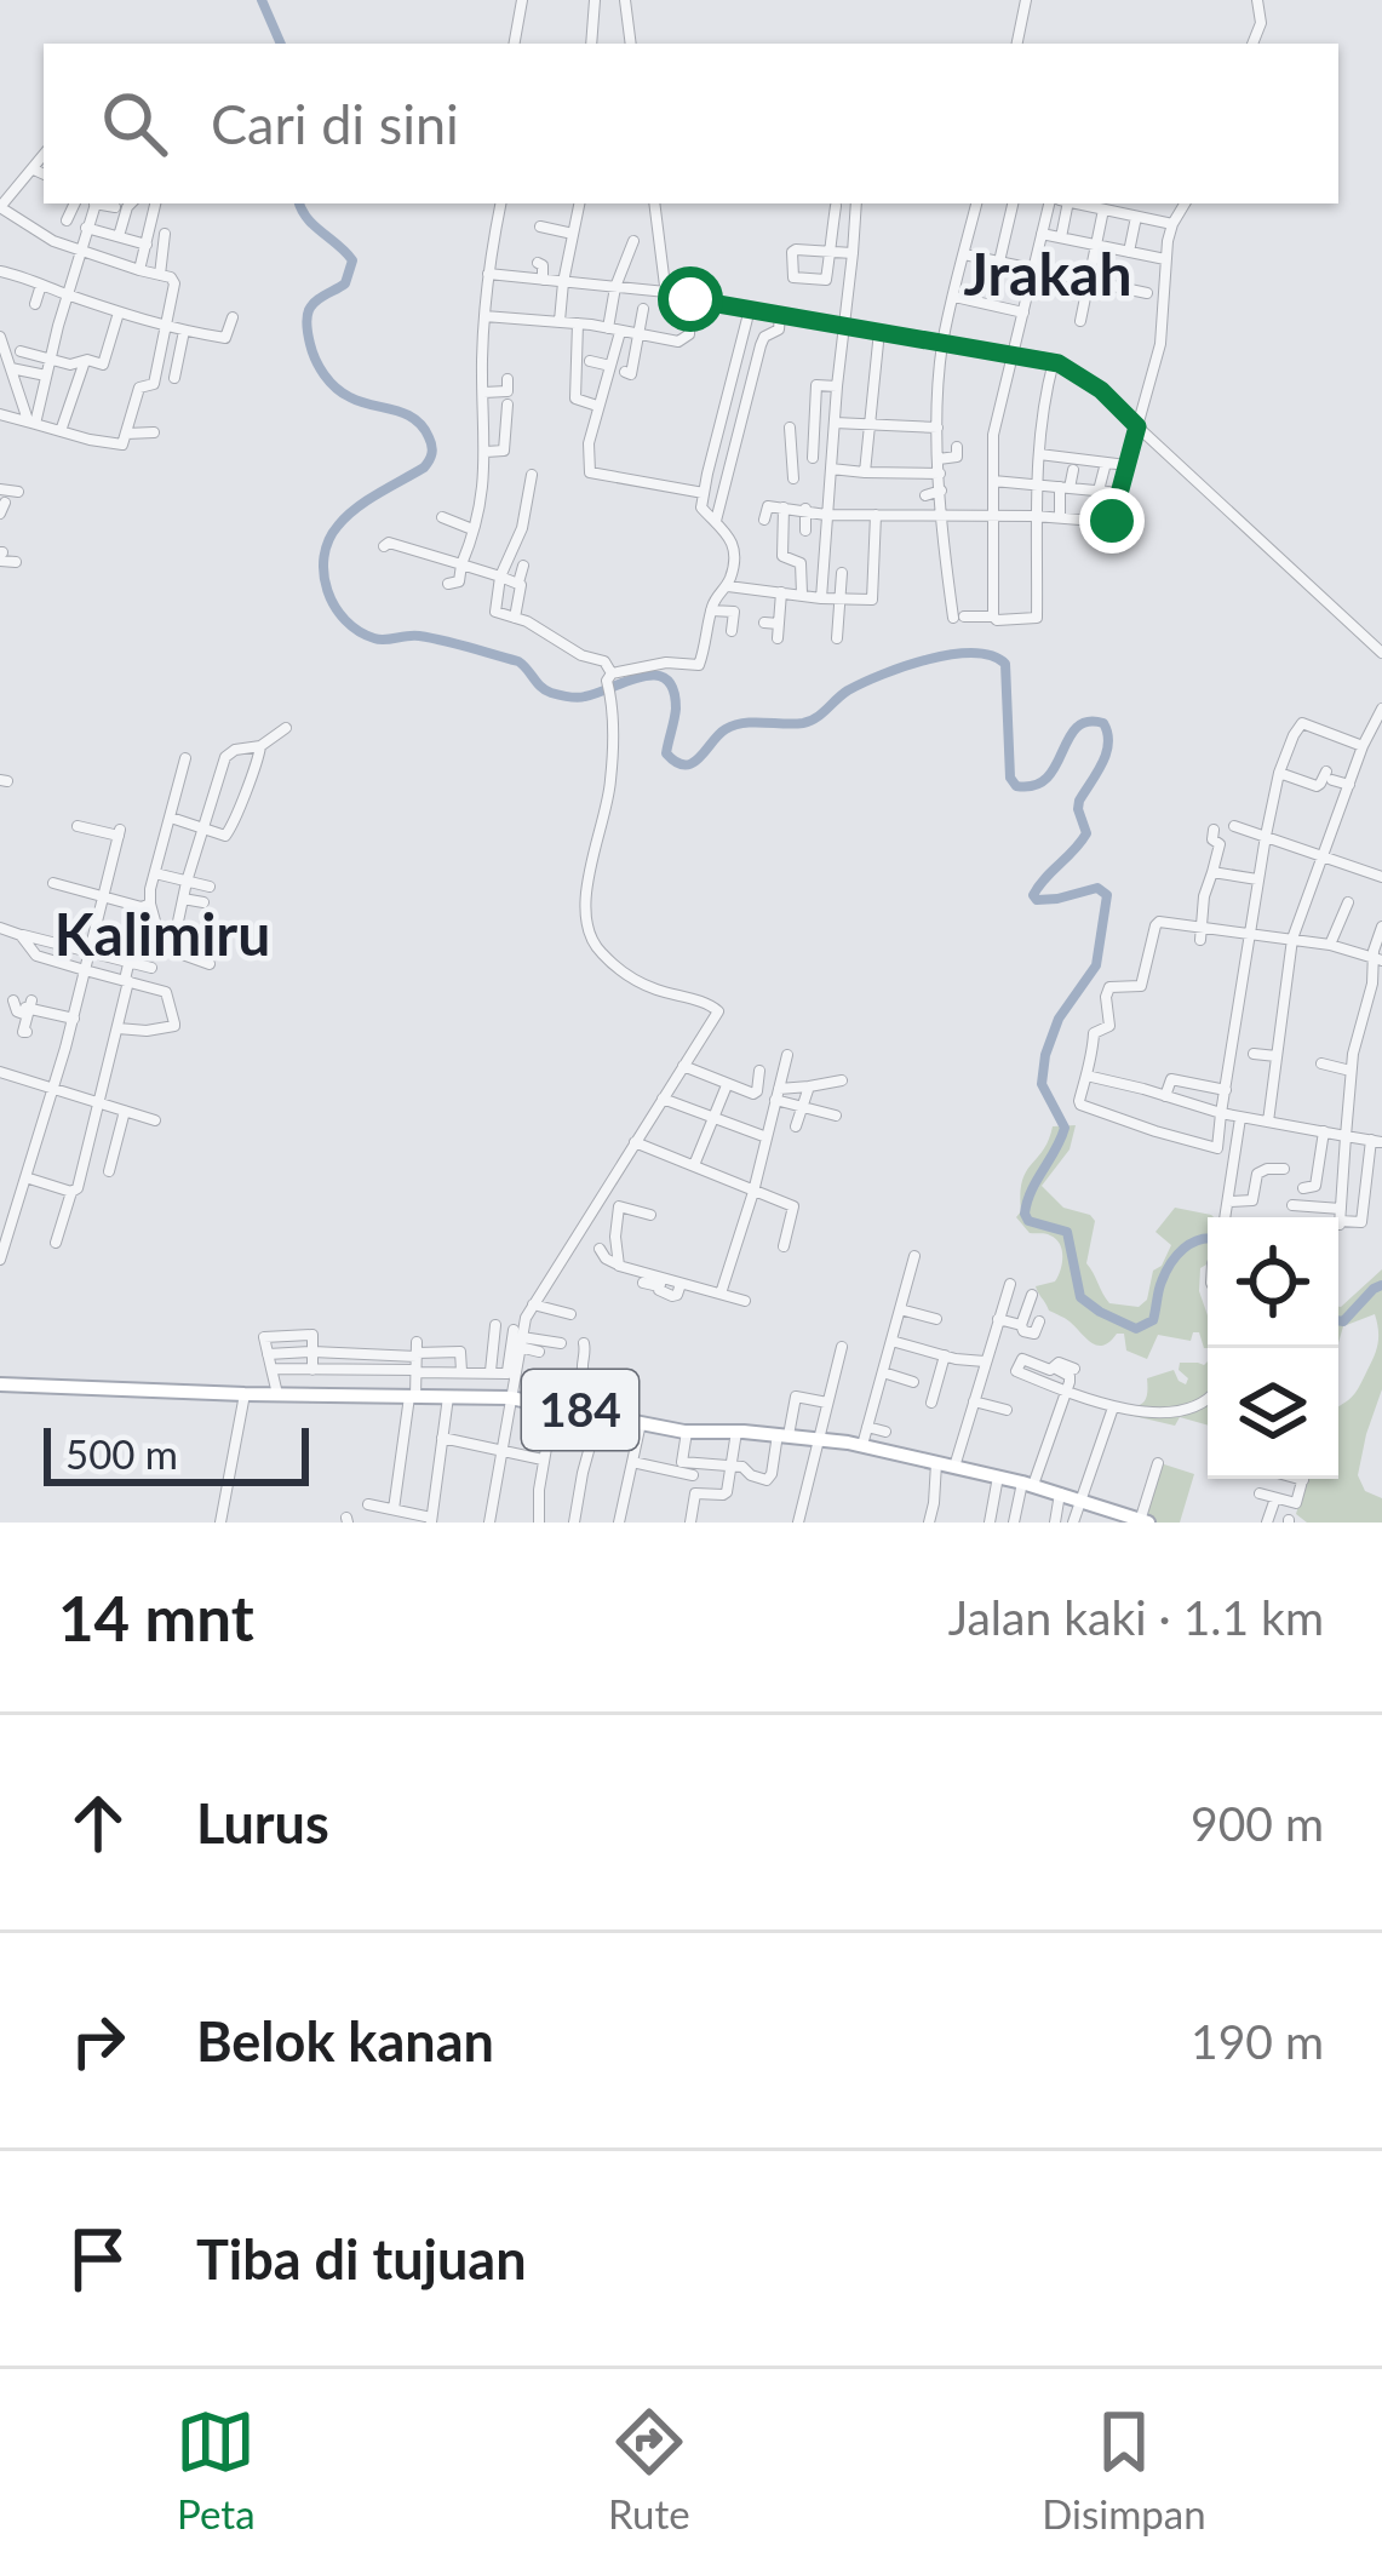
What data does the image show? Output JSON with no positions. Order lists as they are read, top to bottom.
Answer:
{
  "streets": {
    "main road": ["184"]
  },
  "districts": ["Jrakah", "Kalimiru"],
  "scale_bar": "500 m",
  "page": {
    "search": "Cari di sini",
    "scale": "500 m",
    "heading": ["14 mnt", "Jalan kaki · 1.1 km"],
    "list": [
      ["Lurus", "900 m"],
      ["Belok kanan", "190 m"],
      "Tiba di tujuan"
    ],
    "nav": ["Peta", "Rute", "Disimpan"]
  }
}
